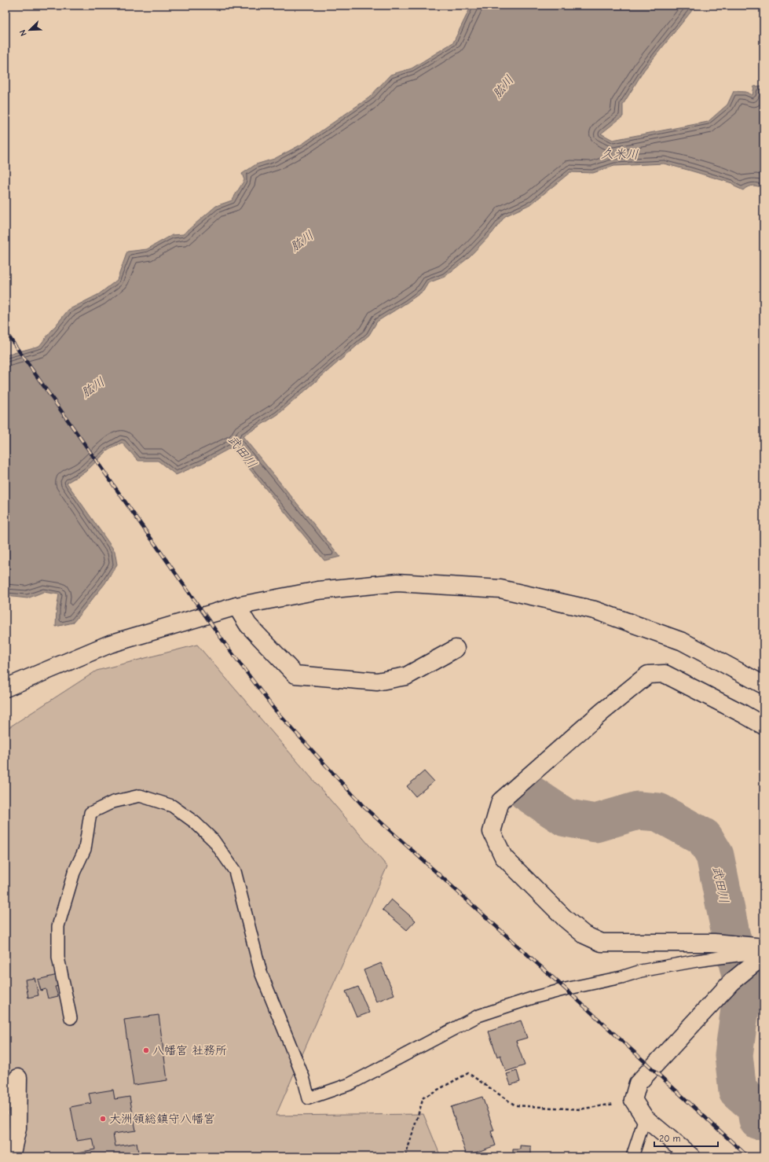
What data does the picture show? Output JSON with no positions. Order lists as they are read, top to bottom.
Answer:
{
  "water": ["肱川", "久米川", "武田川"],
  "places": ["八幡宮 社務所", "大洲領総鎮守八幡宮"],
  "scale_bar": "20 m",
  "north": "bottom left"
}
